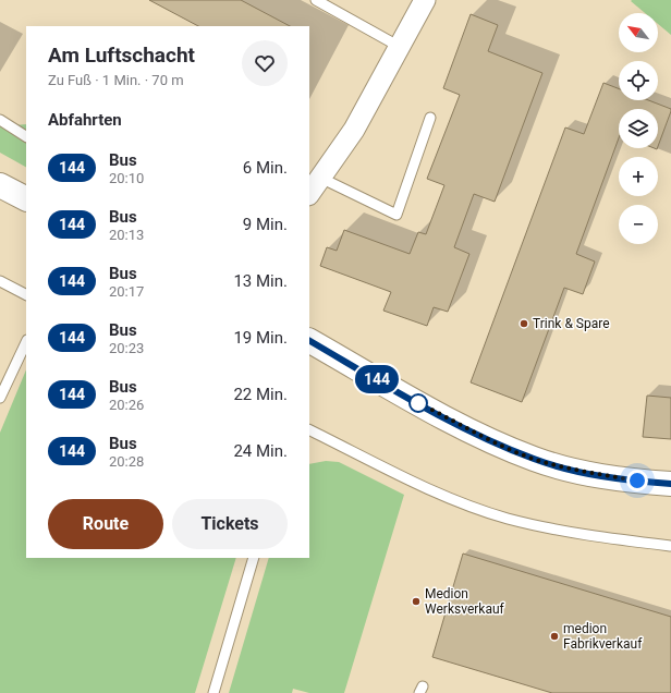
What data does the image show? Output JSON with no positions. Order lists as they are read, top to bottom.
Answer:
{
  "places": ["Trink & Spare", "Medion Werksverkauf", "medion Fabrikverkauf"],
  "lines": ["bus line 144"],
  "north": "top left",
  "page": {
    "on_map": "144",
    "map_buttons": ["+", "−"],
    "heading": [
      ["Am Luftschacht", "Zu Fuß · 1 Min. · 70 m"],
      "Abfahrten"
    ],
    "list": [
      {
        "mark": "144",
        "name": "Bus",
        "note": "20:10",
        "value": "6 Min."
      },
      {
        "mark": "144",
        "name": "Bus",
        "note": "20:13",
        "value": "9 Min."
      },
      {
        "mark": "144",
        "name": "Bus",
        "note": "20:17",
        "value": "13 Min."
      },
      {
        "mark": "144",
        "name": "Bus",
        "note": "20:23",
        "value": "19 Min."
      },
      {
        "mark": "144",
        "name": "Bus",
        "note": "20:26",
        "value": "22 Min."
      },
      {
        "mark": "144",
        "name": "Bus",
        "note": "20:28",
        "value": "24 Min."
      }
    ],
    "buttons": ["Route", "Tickets"]
  }
}
